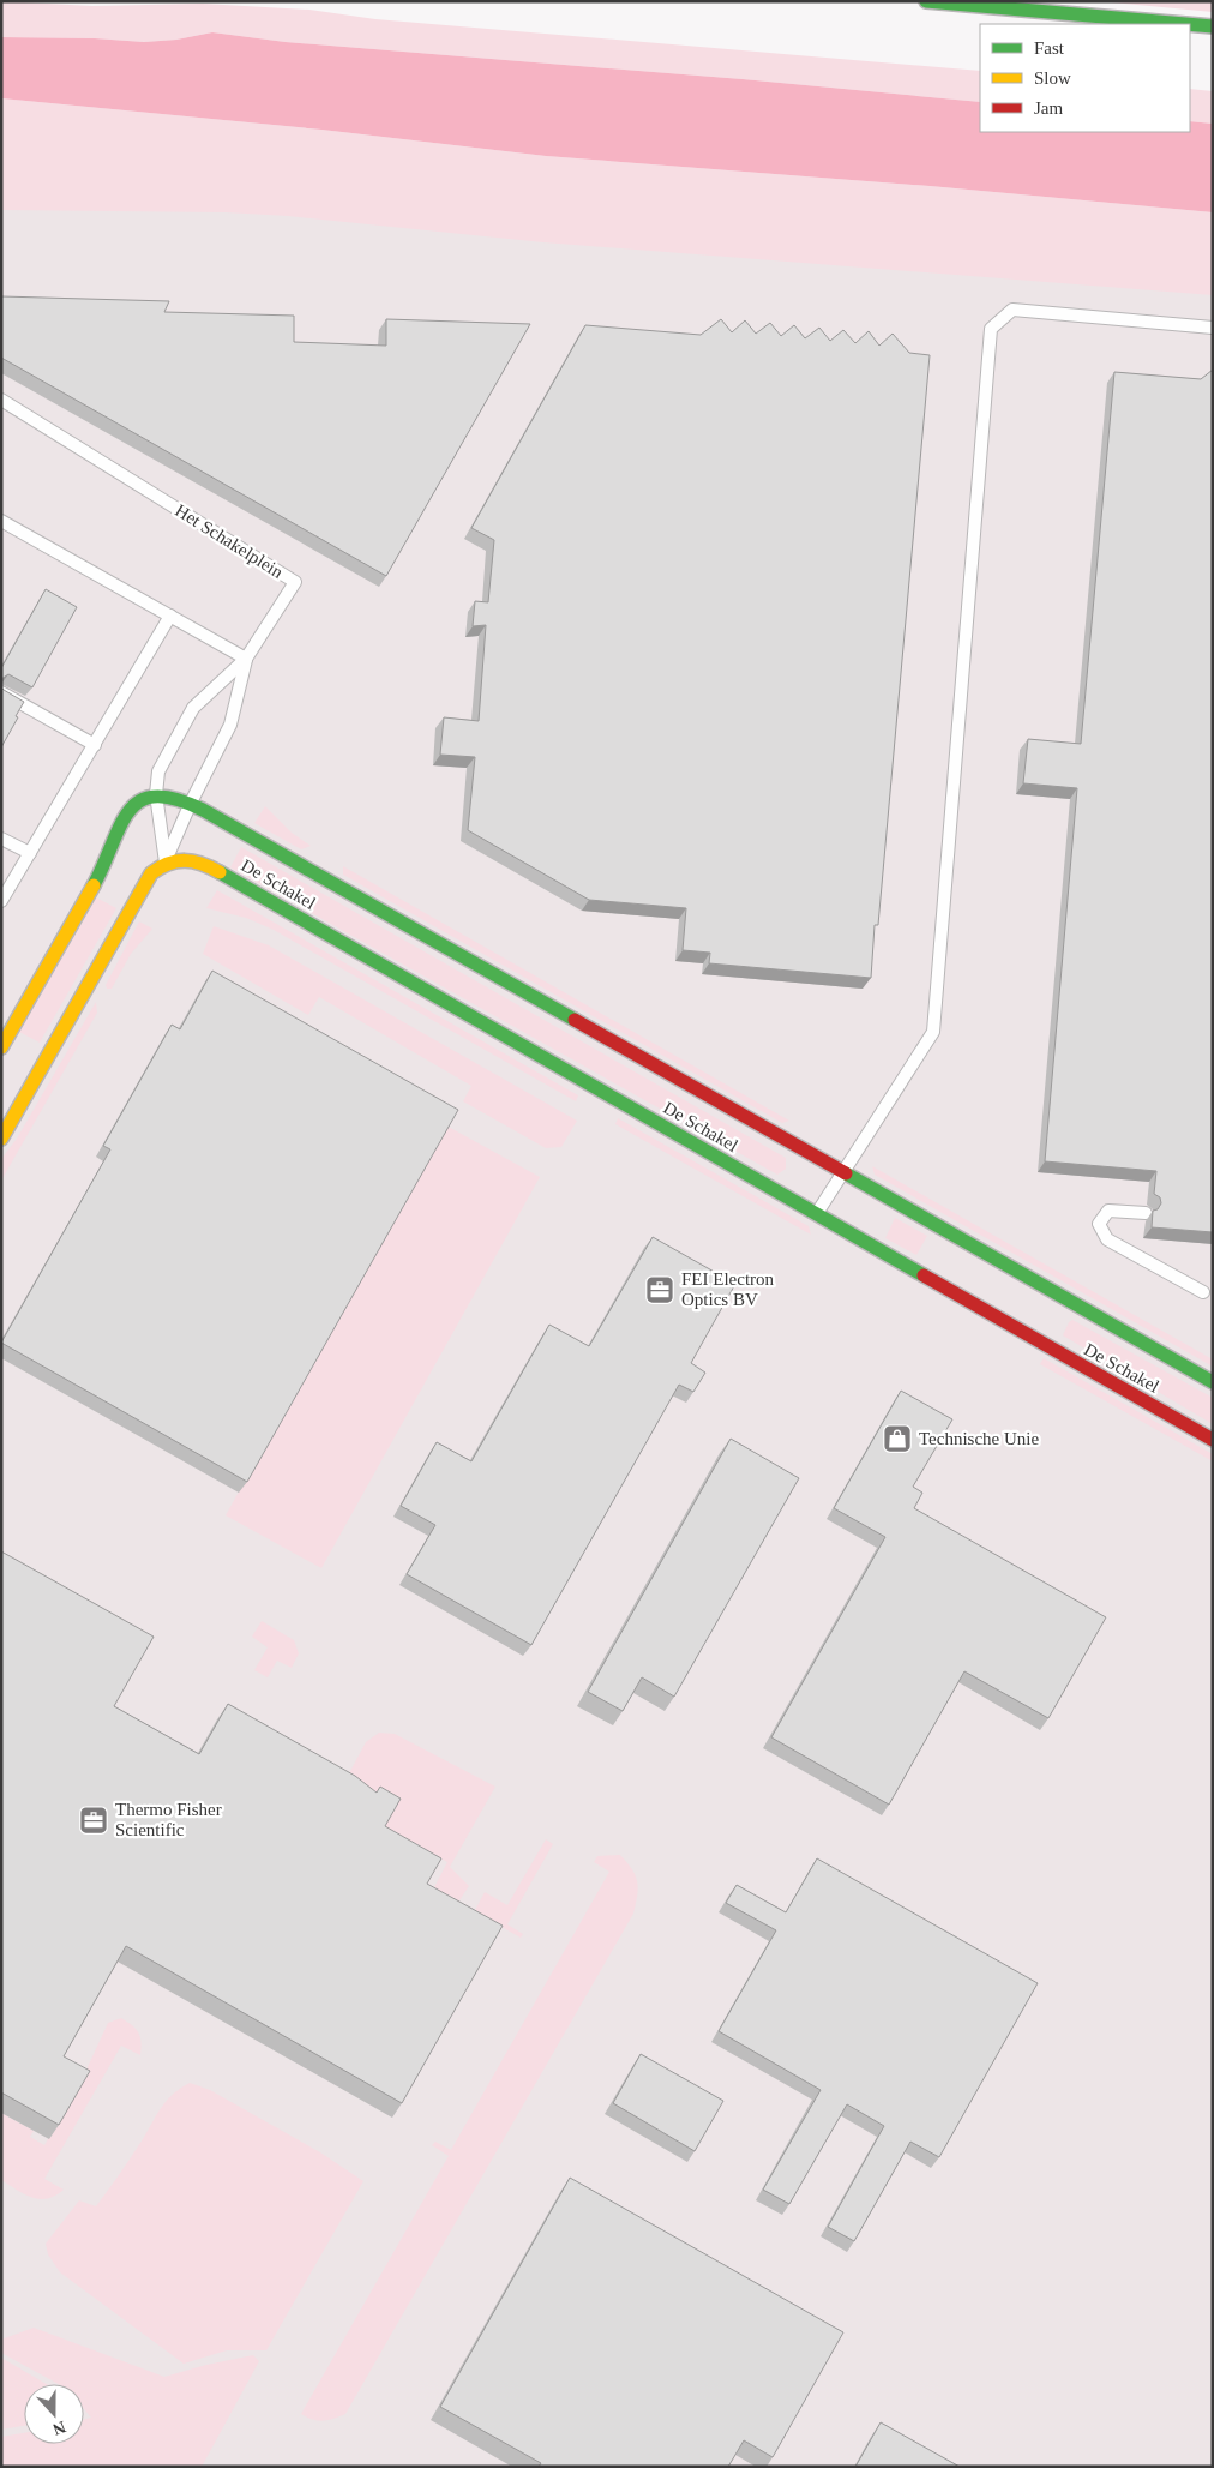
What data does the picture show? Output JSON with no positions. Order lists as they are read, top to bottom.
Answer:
{
  "streets": {
    "street": ["De Schakel"],
    "lane": ["Het Schakelplein"]
  },
  "places": {
    "office": ["FEI Electron Optics BV", "Thermo Fisher Scientific"],
    "shop": ["Technische Unie"]
  },
  "legend": ["Fast", "Slow", "Jam"],
  "north": "bottom"
}
